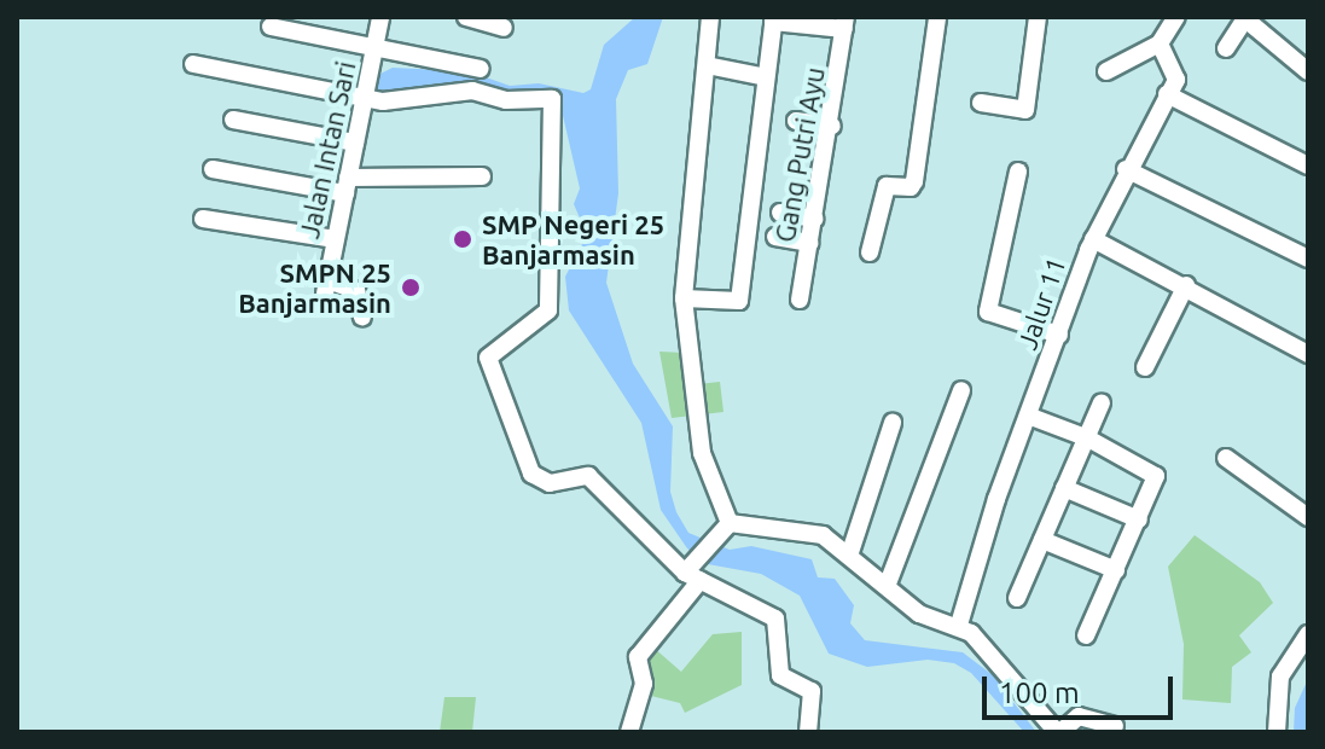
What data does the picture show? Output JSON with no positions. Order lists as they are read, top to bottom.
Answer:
{
  "streets": {
    "street": ["Jalan Intan Sari", "Gang Putri Ayu", "Jalur 11"]
  },
  "places": ["SMP Negeri 25 Banjarmasin", "SMPN 25 Banjarmasin"],
  "scale_bar": "100 m"
}
